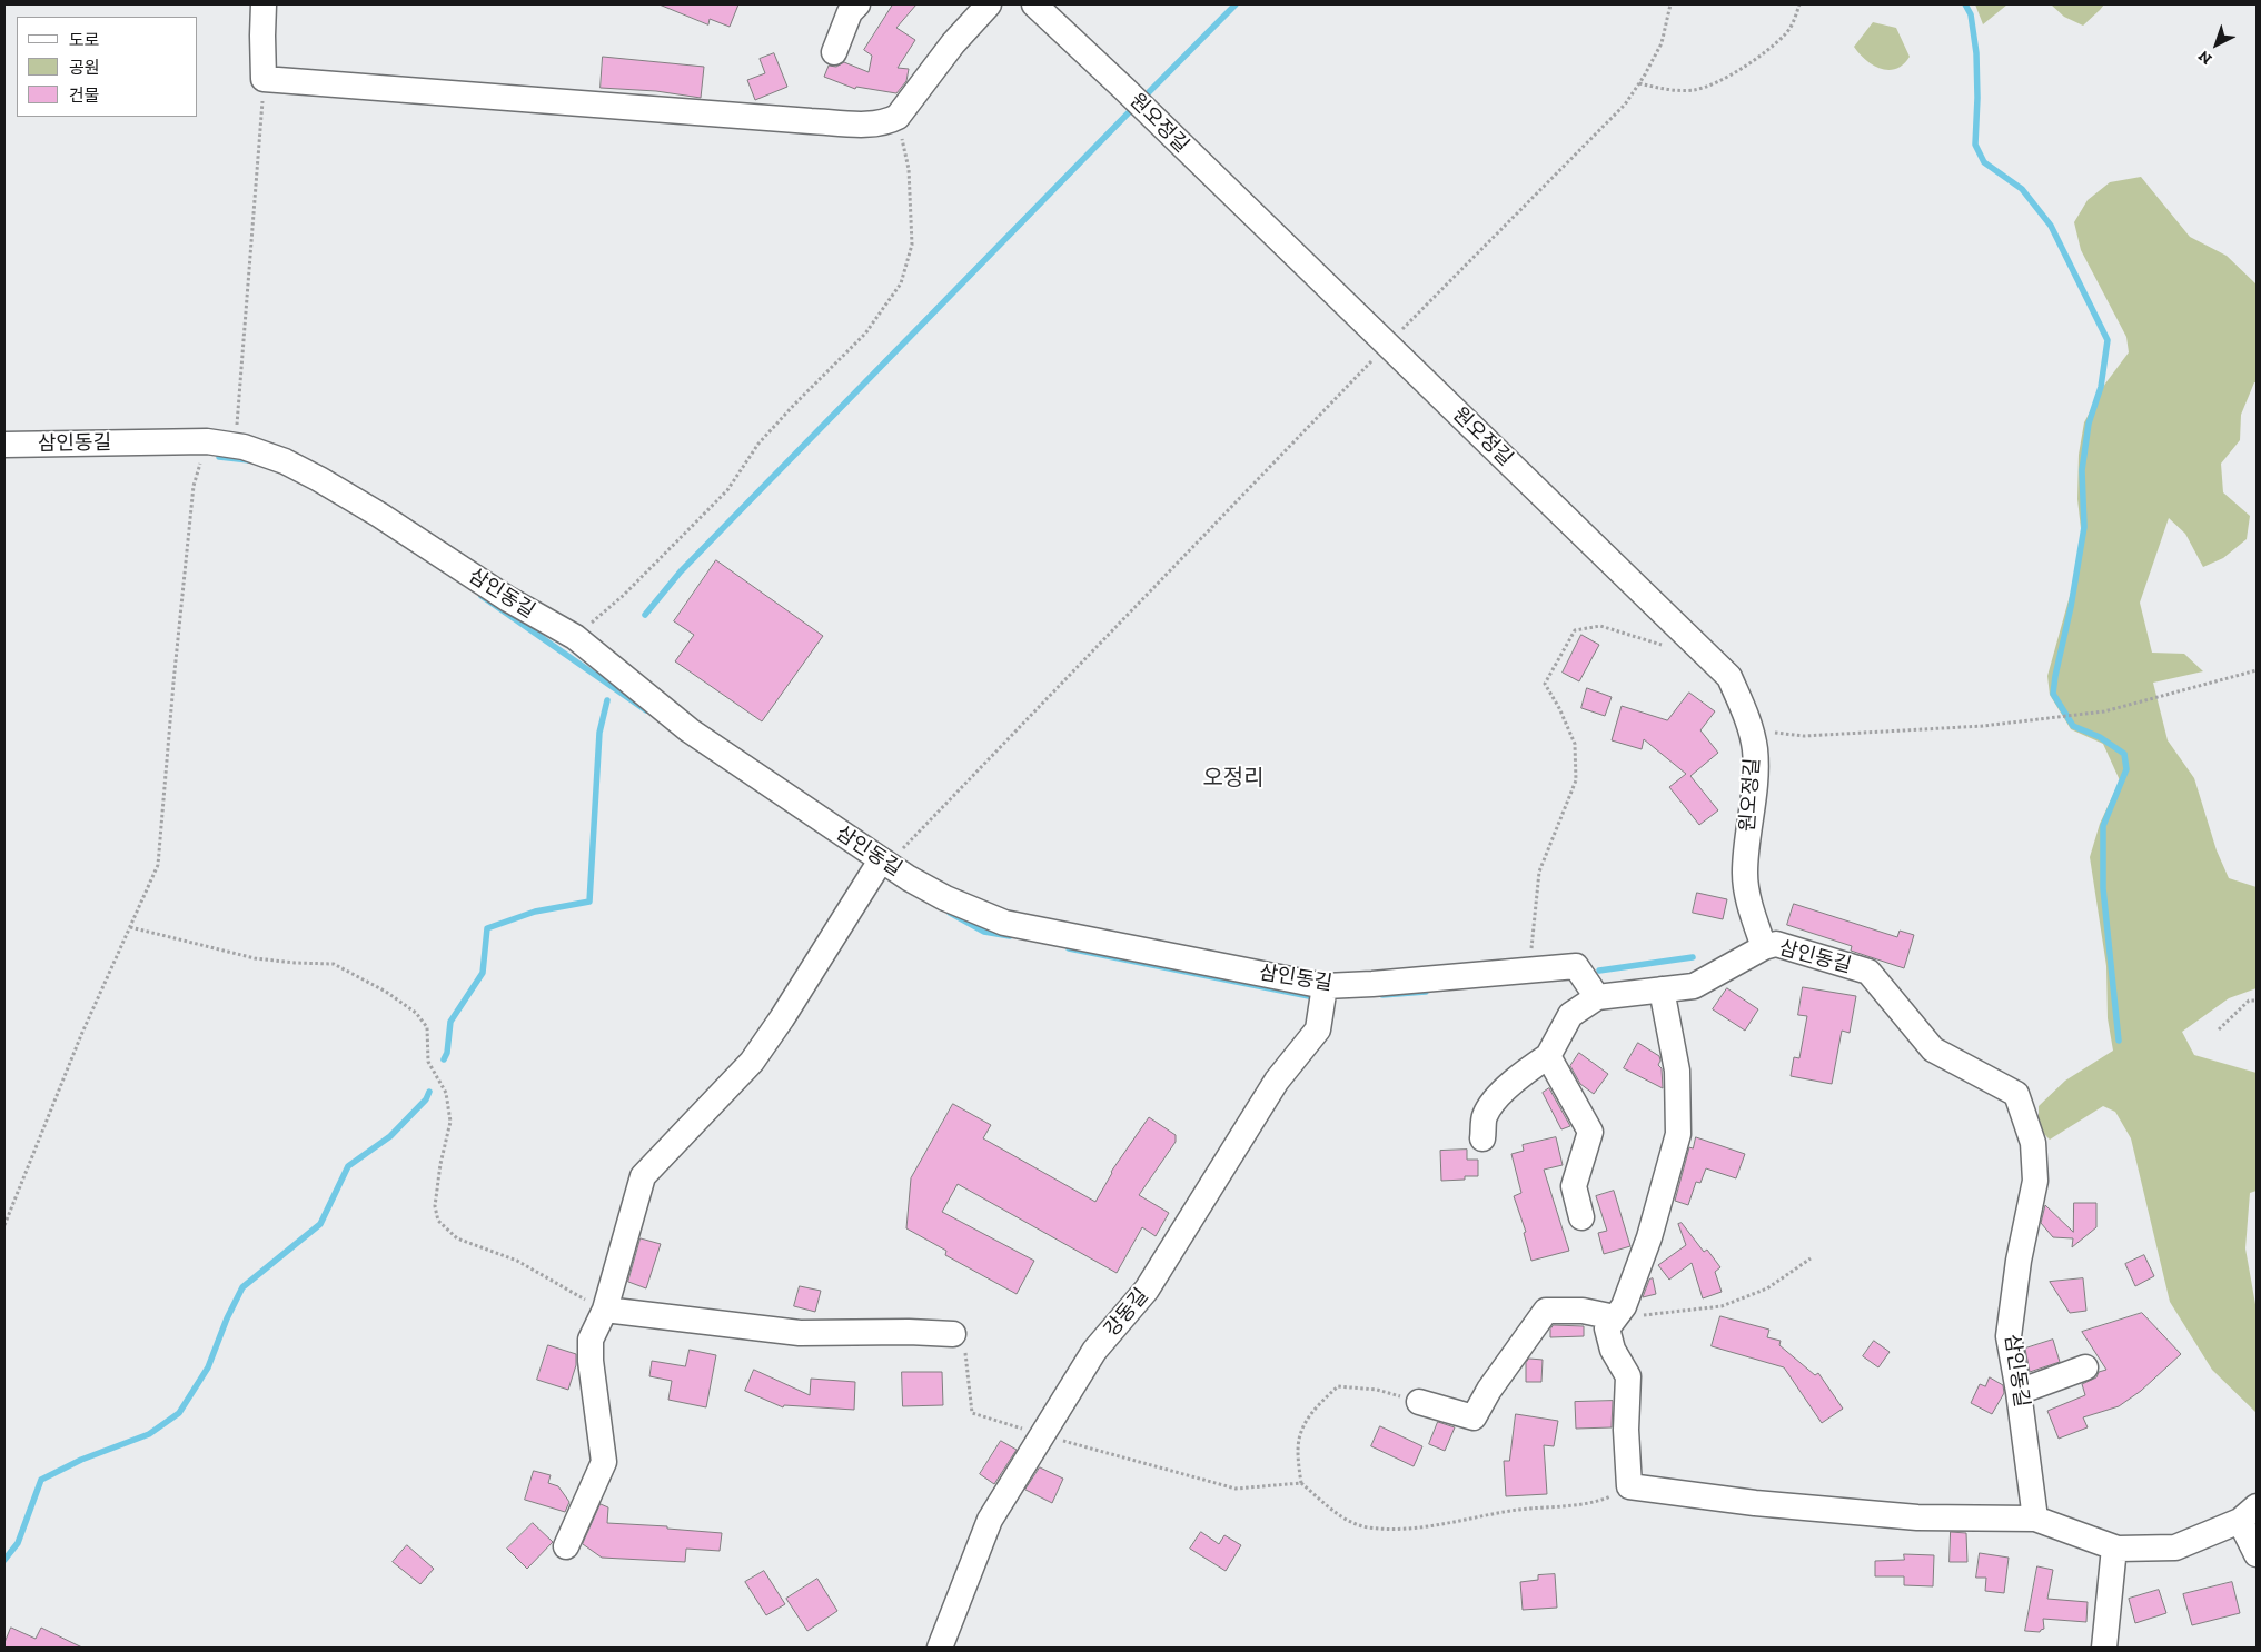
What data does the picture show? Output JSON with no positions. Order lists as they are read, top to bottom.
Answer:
{
  "streets": {
    "street": ["원오정길", "삼인동길", "강동길"]
  },
  "crossings": [
    ["원오정길", "삼인동길"],
    ["삼인동길", "강동길"]
  ],
  "districts": ["오정리"],
  "legend": ["도로", "공원", "건물"],
  "north": "bottom left"
}
